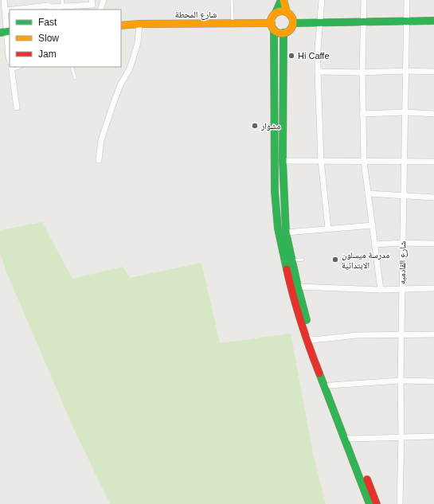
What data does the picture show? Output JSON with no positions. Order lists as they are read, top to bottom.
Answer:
{
  "streets": {
    "main road": ["شارع المحطة"],
    "street": ["شارع القادميه"]
  },
  "places": ["Hi Caffe", "مشوار", "مدرسة ميسلون الابتدائية"],
  "legend": ["Fast", "Slow", "Jam"]
}
